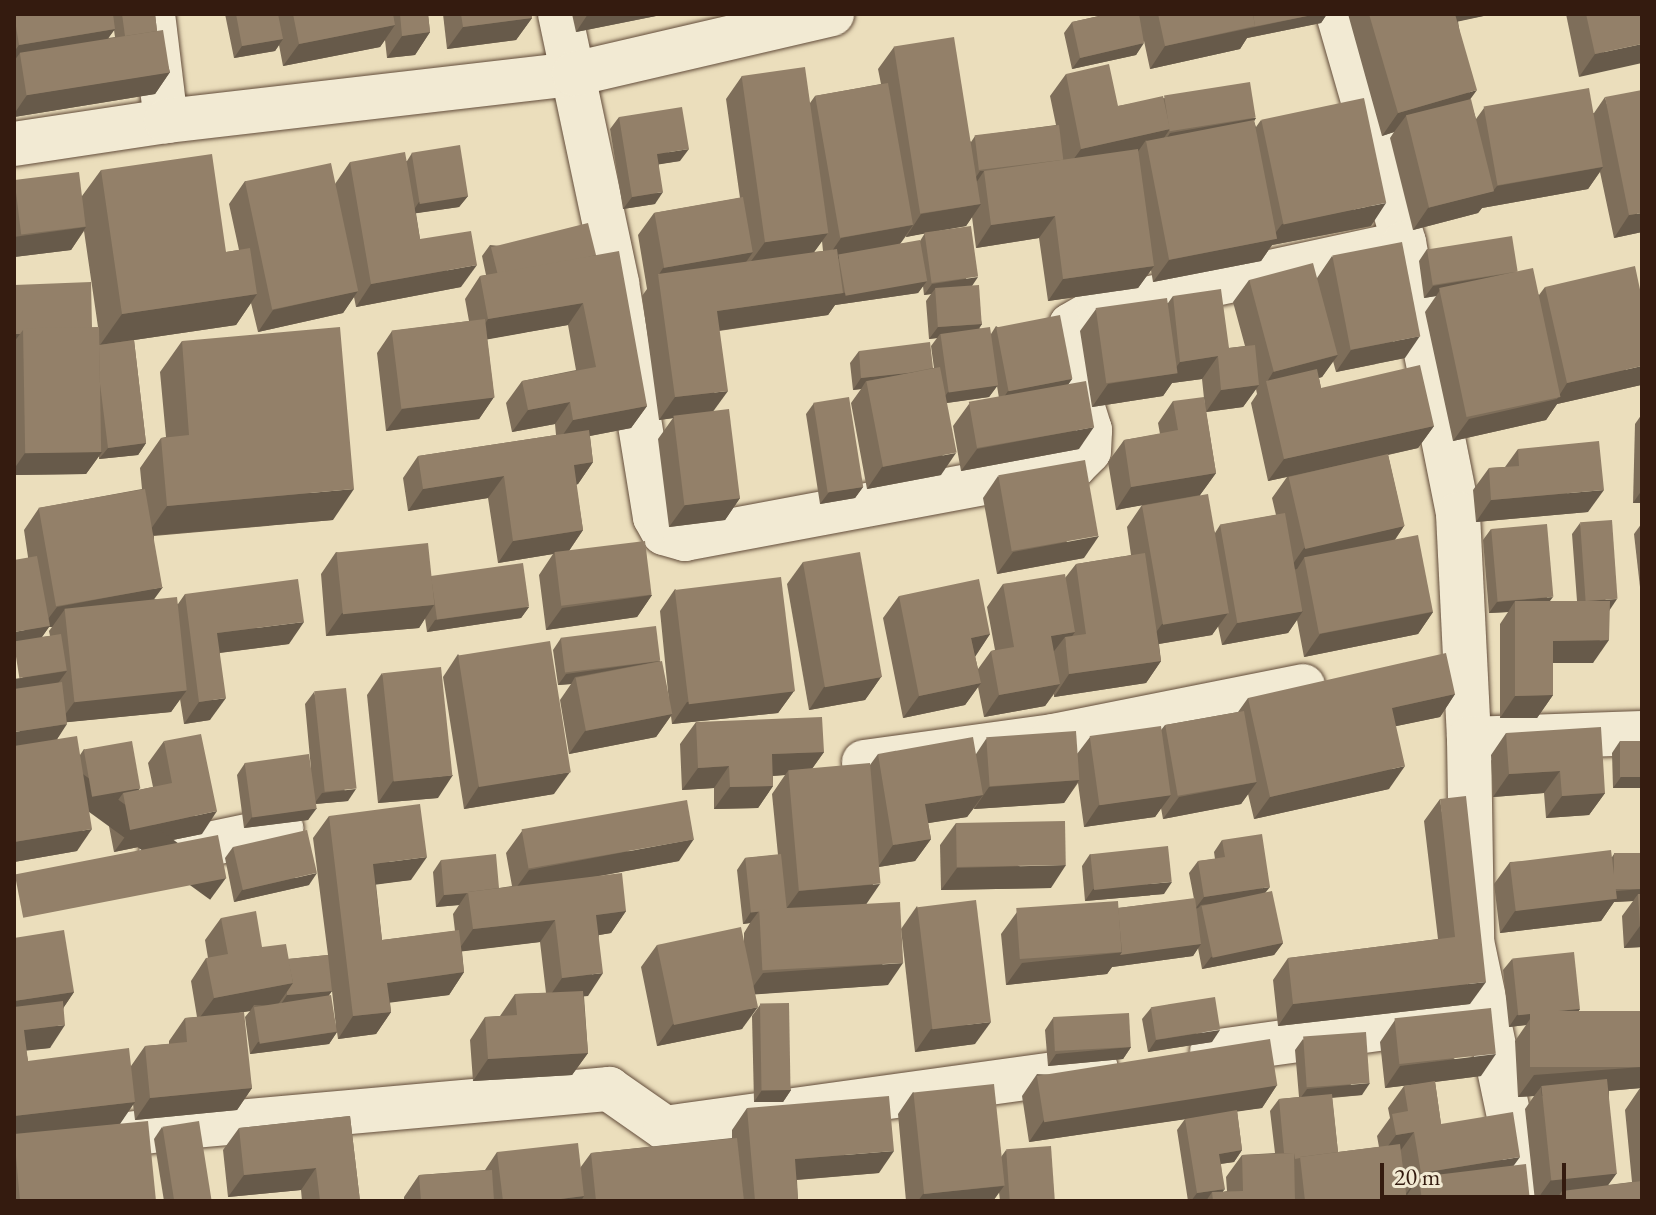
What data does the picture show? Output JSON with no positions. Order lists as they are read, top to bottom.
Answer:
{
  "scale_bar": "20 m"
}
